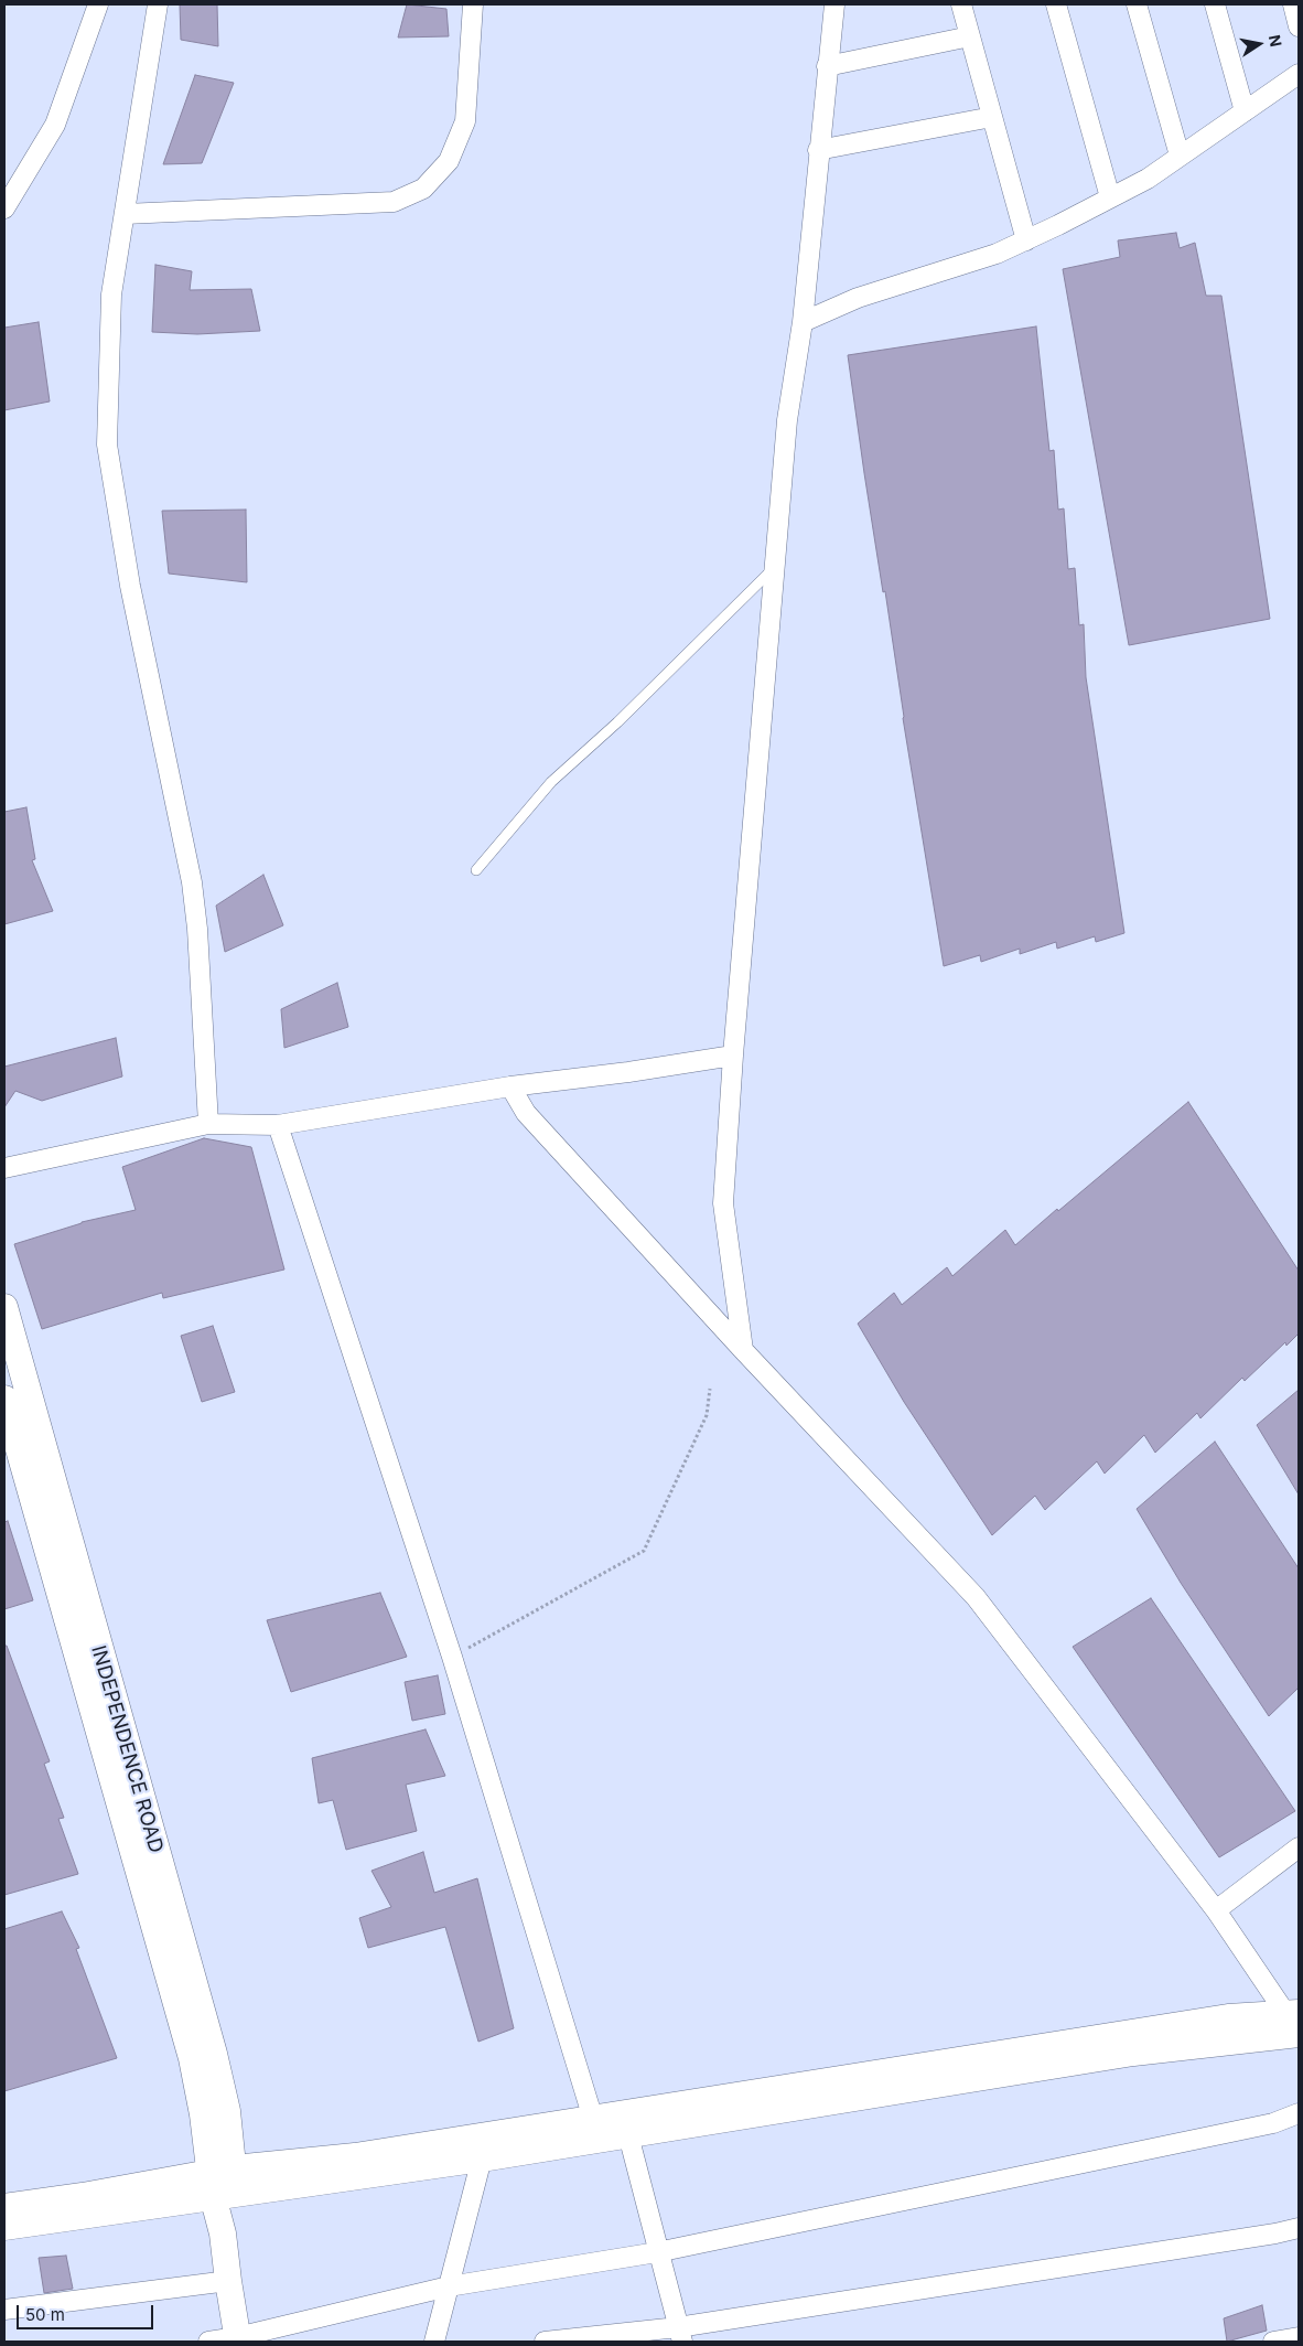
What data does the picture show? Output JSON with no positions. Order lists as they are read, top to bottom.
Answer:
{
  "streets": {
    "main road": ["INDEPENDENCE ROAD"]
  },
  "scale_bar": "50 m",
  "north": "right"
}
